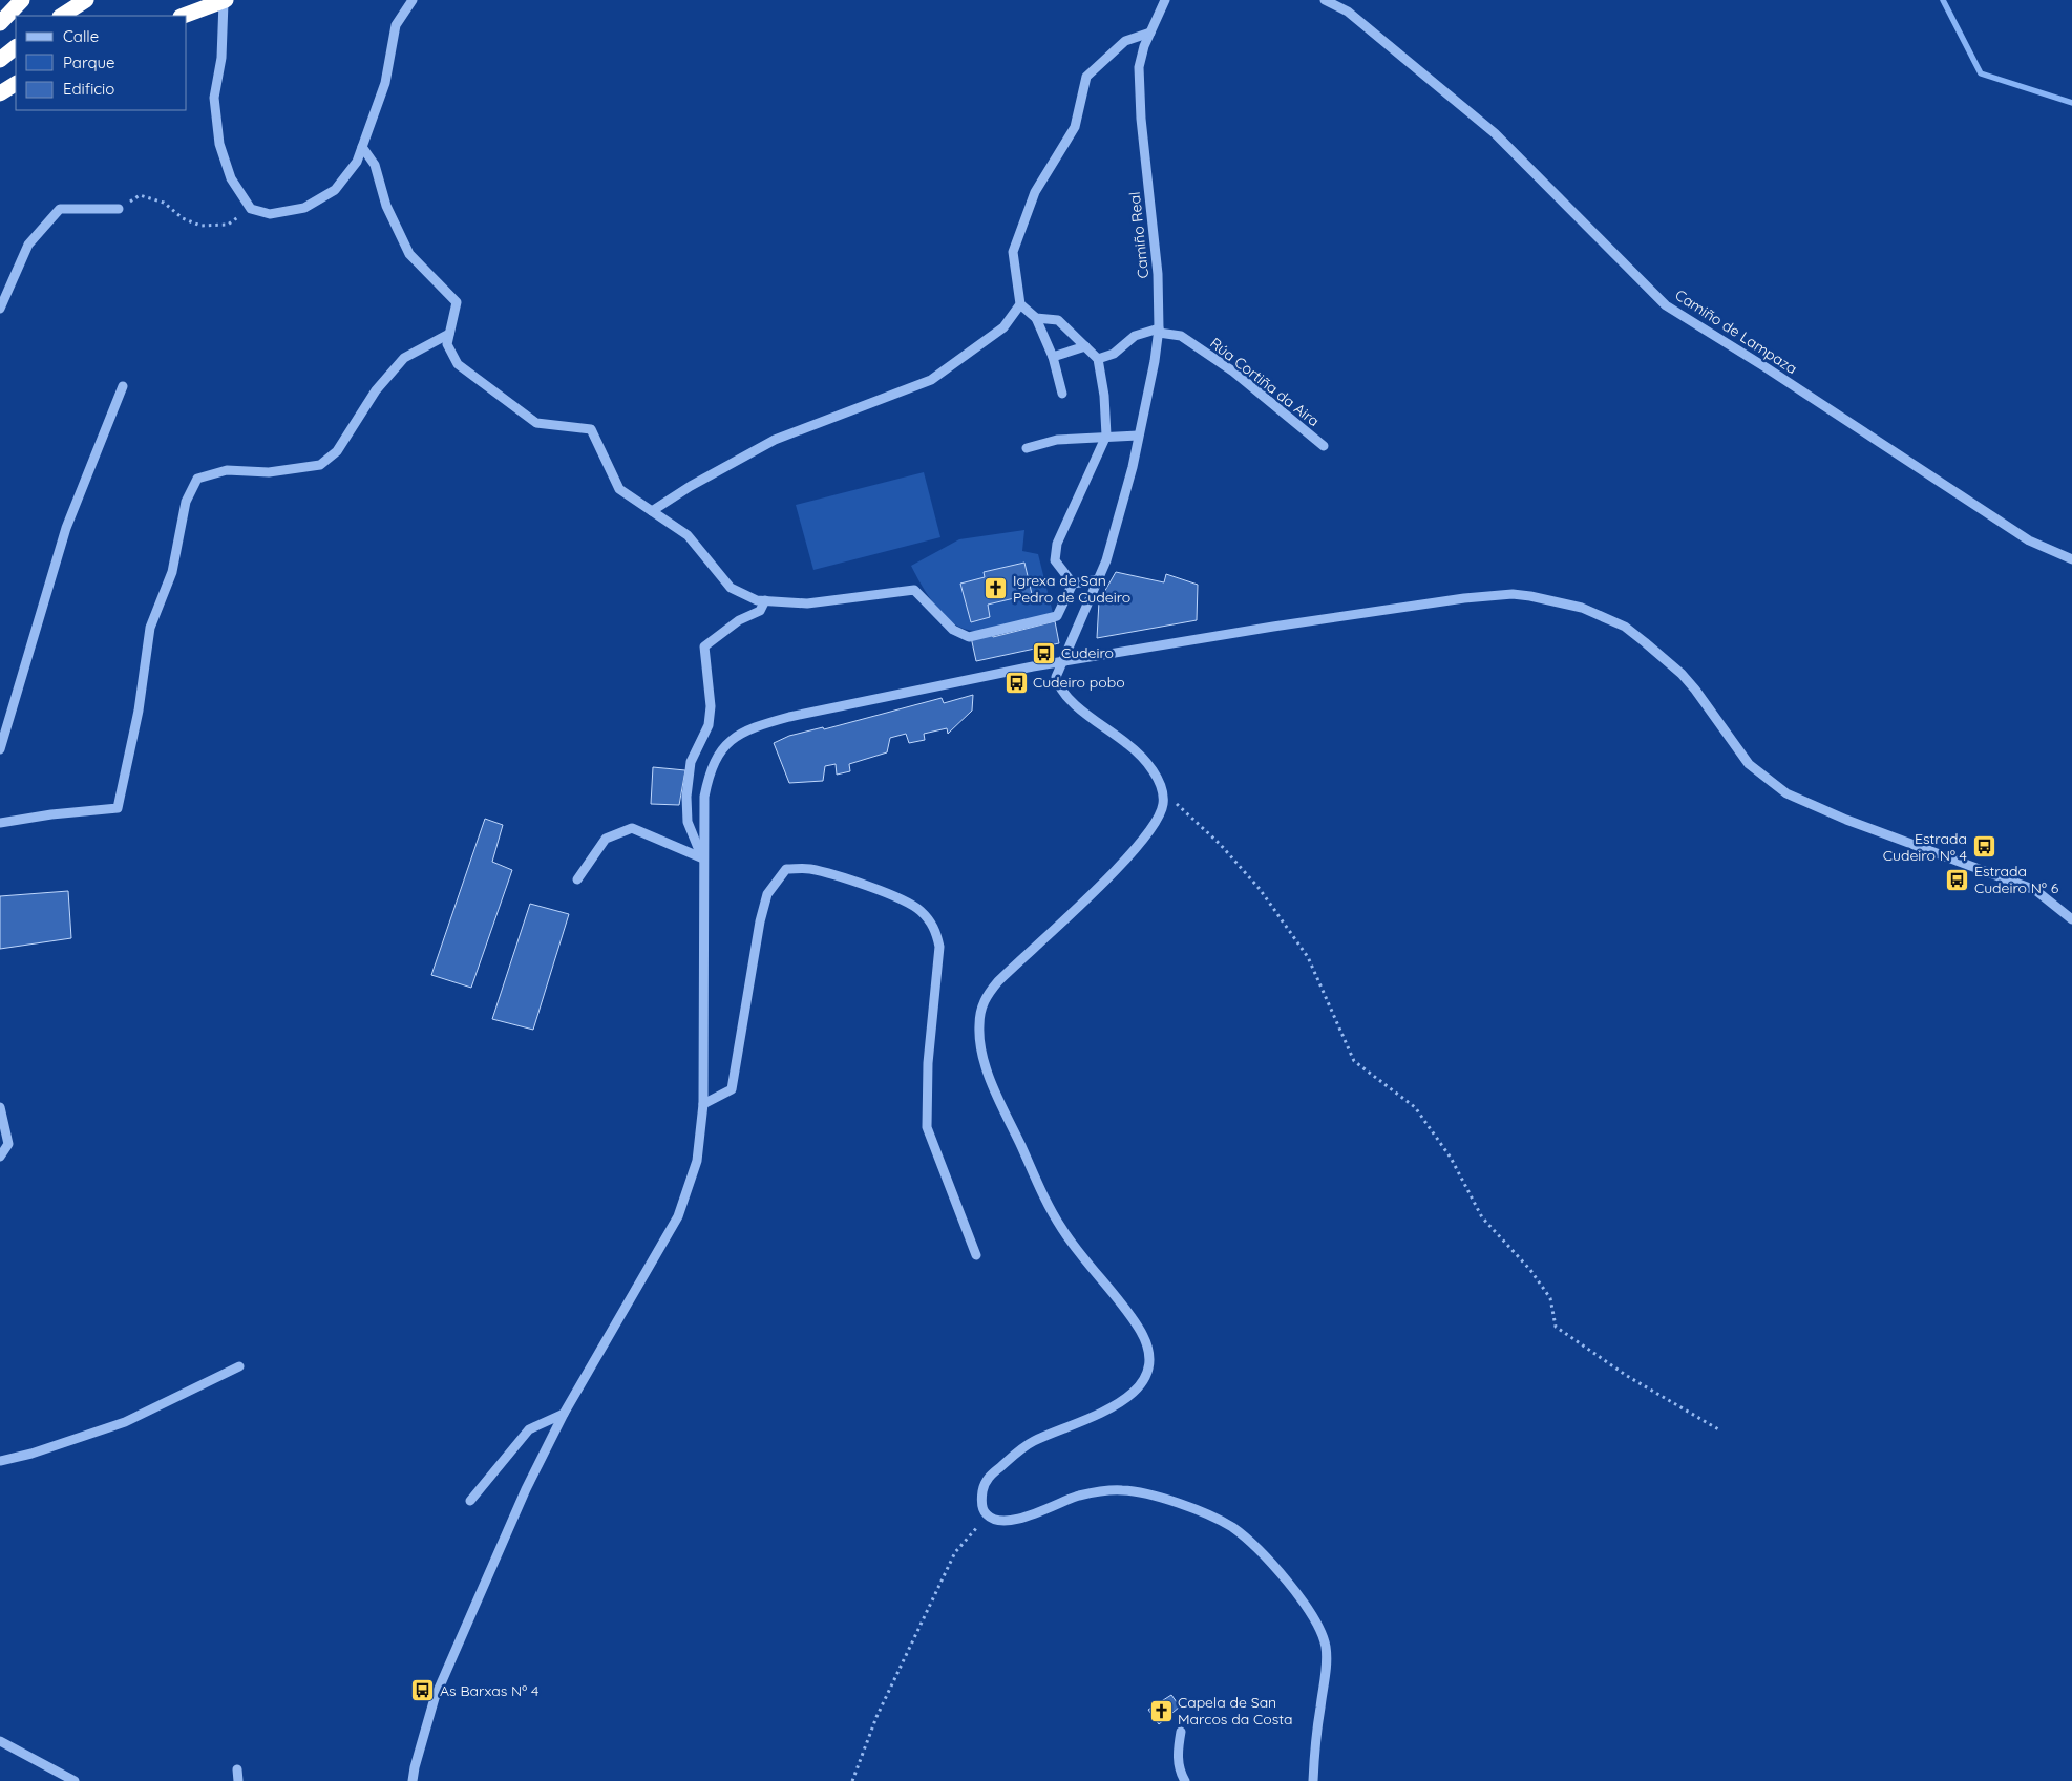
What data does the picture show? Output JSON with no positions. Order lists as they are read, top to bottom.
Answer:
{
  "streets": {
    "street": ["Camiño Real", "Camiño de Lampaza", "Rúa Cortiña da Aira"]
  },
  "crossings": [
    ["Camiño Real", "Rúa Cortiña da Aira"]
  ],
  "places": {
    "church": ["Igrexa de San Pedro de Cudeiro", "Capela de San Marcos da Costa"],
    "bus stop": [
      "Cudeiro",
      "Cudeiro pobo",
      "Estrada Cudeiro Nº 4",
      "Estrada Cudeiro Nº 6",
      "As Barxas Nº 4"
    ]
  },
  "legend": ["Calle", "Parque", "Edificio"]
}
